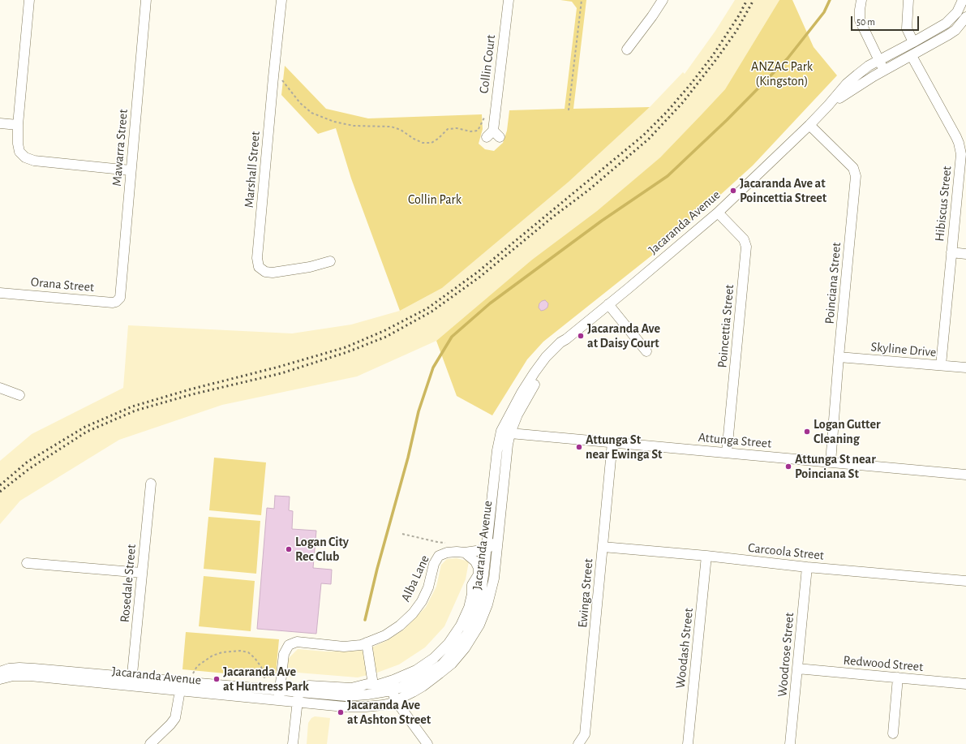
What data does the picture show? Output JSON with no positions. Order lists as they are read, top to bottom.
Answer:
{
  "streets": {
    "street": [
      "Collin Court",
      "Mawarra Street",
      "Marshall Street",
      "Hibiscus Street",
      "Jacaranda Avenue",
      "Poinciana Street",
      "Orana Street",
      "Poincettia Street",
      "Skyline Drive",
      "Attunga Street",
      "Carcoola Street",
      "Alba Lane",
      "Rosedale Street",
      "Ewinga Street",
      "Woodash Street",
      "Woodrose Street",
      "Redwood Street"
    ]
  },
  "crossings": [
    ["Mawarra Street", "Orana Street"],
    ["Hibiscus Street", "Jacaranda Avenue"],
    ["Hibiscus Street", "Skyline Drive"],
    ["Jacaranda Avenue", "Poinciana Street"],
    ["Jacaranda Avenue", "Poincettia Street"],
    ["Jacaranda Avenue", "Attunga Street"],
    ["Jacaranda Avenue", "Alba Lane"],
    ["Jacaranda Avenue", "Rosedale Street"],
    ["Poinciana Street", "Skyline Drive"],
    ["Poinciana Street", "Attunga Street"],
    ["Poincettia Street", "Attunga Street"],
    ["Attunga Street", "Ewinga Street"],
    ["Carcoola Street", "Ewinga Street"],
    ["Carcoola Street", "Woodash Street"],
    ["Carcoola Street", "Woodrose Street"],
    ["Woodrose Street", "Redwood Street"]
  ],
  "parks": ["ANZAC Park (Kingston)", "Collin Park"],
  "places": [
    "Jacaranda Ave at Poincettia Street",
    "Jacaranda Ave at Daisy Court",
    "Logan Gutter Cleaning",
    "Attunga St near Ewinga St",
    "Attunga St near Poinciana St",
    "Logan City Rec Club",
    "Jacaranda Ave at Huntress Park",
    "Jacaranda Ave at Ashton Street"
  ],
  "scale_bar": "50 m"
}
